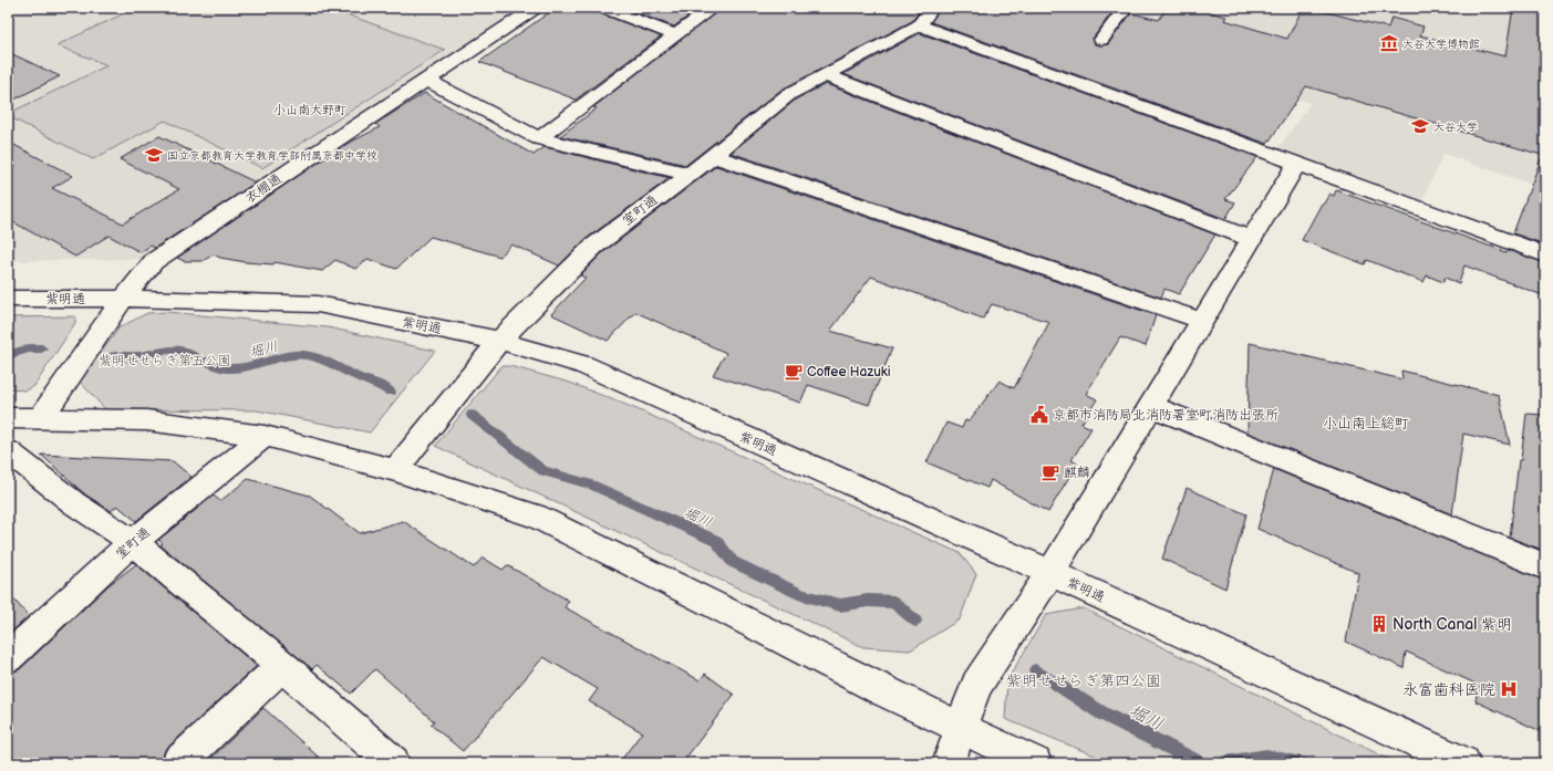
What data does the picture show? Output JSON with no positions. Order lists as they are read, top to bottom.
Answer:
{
  "streets": {
    "street": ["衣棚通", "室町通", "紫明通"]
  },
  "crossings": [
    ["衣棚通", "紫明通"],
    ["室町通", "紫明通"]
  ],
  "districts": ["小山南大野町", "小山南上総町"],
  "water": ["堀川"],
  "parks": ["紫明せせらぎ第五公園", "紫明せせらぎ第四公園"],
  "places": {
    "museum": ["大谷大学博物館"],
    "school or university": ["大谷大学", "国立京都教育大学教育学部附属京都中学校"],
    "cafe": ["Coffee Hazuki", "麒麟"],
    "public building": ["京都市消防局北消防署室町消防出張所"],
    "building": ["North Canal 紫明"],
    "hospital": ["永富歯科医院"]
  }
}
